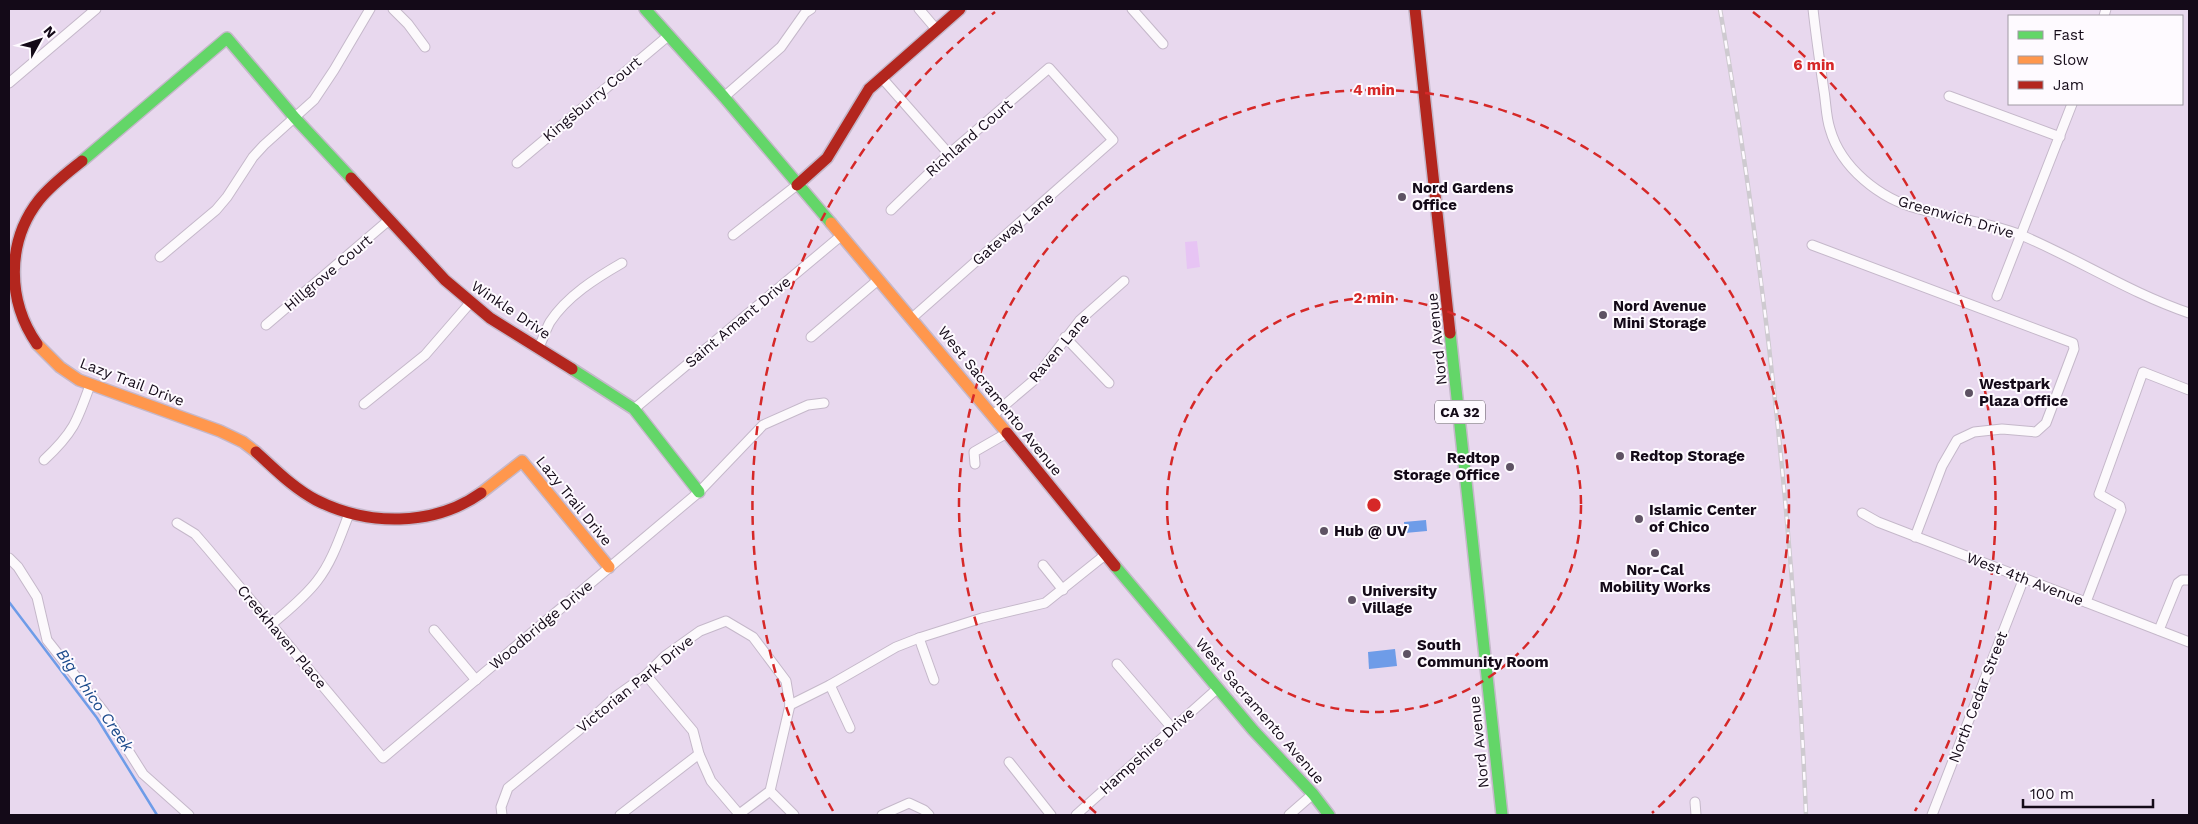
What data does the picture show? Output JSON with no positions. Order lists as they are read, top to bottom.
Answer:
{
  "streets": {
    "street": [
      "Kingsburry Court",
      "Richland Court",
      "Greenwich Drive",
      "Gateway Lane",
      "Hillgrove Court",
      "Winkle Drive",
      "Saint Amant Drive",
      "Nord Avenue",
      "Raven Lane",
      "Lazy Trail Drive",
      "West Sacramento Avenue",
      "CA 32",
      "West 4th Avenue",
      "Woodbridge Drive",
      "Creekhaven Place",
      "Victorian Park Drive",
      "North Cedar Street",
      "Hampshire Drive"
    ]
  },
  "crossings": [
    ["Kingsburry Court", "West Sacramento Avenue"],
    ["Richland Court", "Gateway Lane"],
    ["Gateway Lane", "West Sacramento Avenue"],
    ["Hillgrove Court", "Winkle Drive"],
    ["Winkle Drive", "Saint Amant Drive"],
    ["Winkle Drive", "Lazy Trail Drive"],
    ["Winkle Drive", "Woodbridge Drive"],
    ["Saint Amant Drive", "West Sacramento Avenue"],
    ["Raven Lane", "West Sacramento Avenue"],
    ["Lazy Trail Drive", "Woodbridge Drive"],
    ["West Sacramento Avenue", "Hampshire Drive"],
    ["West 4th Avenue", "North Cedar Street"],
    ["Woodbridge Drive", "Creekhaven Place"]
  ],
  "water": ["Big Chico Creek"],
  "places": [
    "Nord Gardens Office",
    "Nord Avenue Mini Storage",
    "Westpark Plaza Office",
    "Redtop Storage",
    "Redtop Storage Office",
    "Islamic Center of Chico",
    "Hub @ UV",
    "Nor-Cal Mobility Works",
    "University Village",
    "South Community Room"
  ],
  "legend": ["Fast", "Slow", "Jam"],
  "scale_bar": "100 m",
  "north": "top right",
  "rings": ["6 min", "4 min", "2 min"]
}
